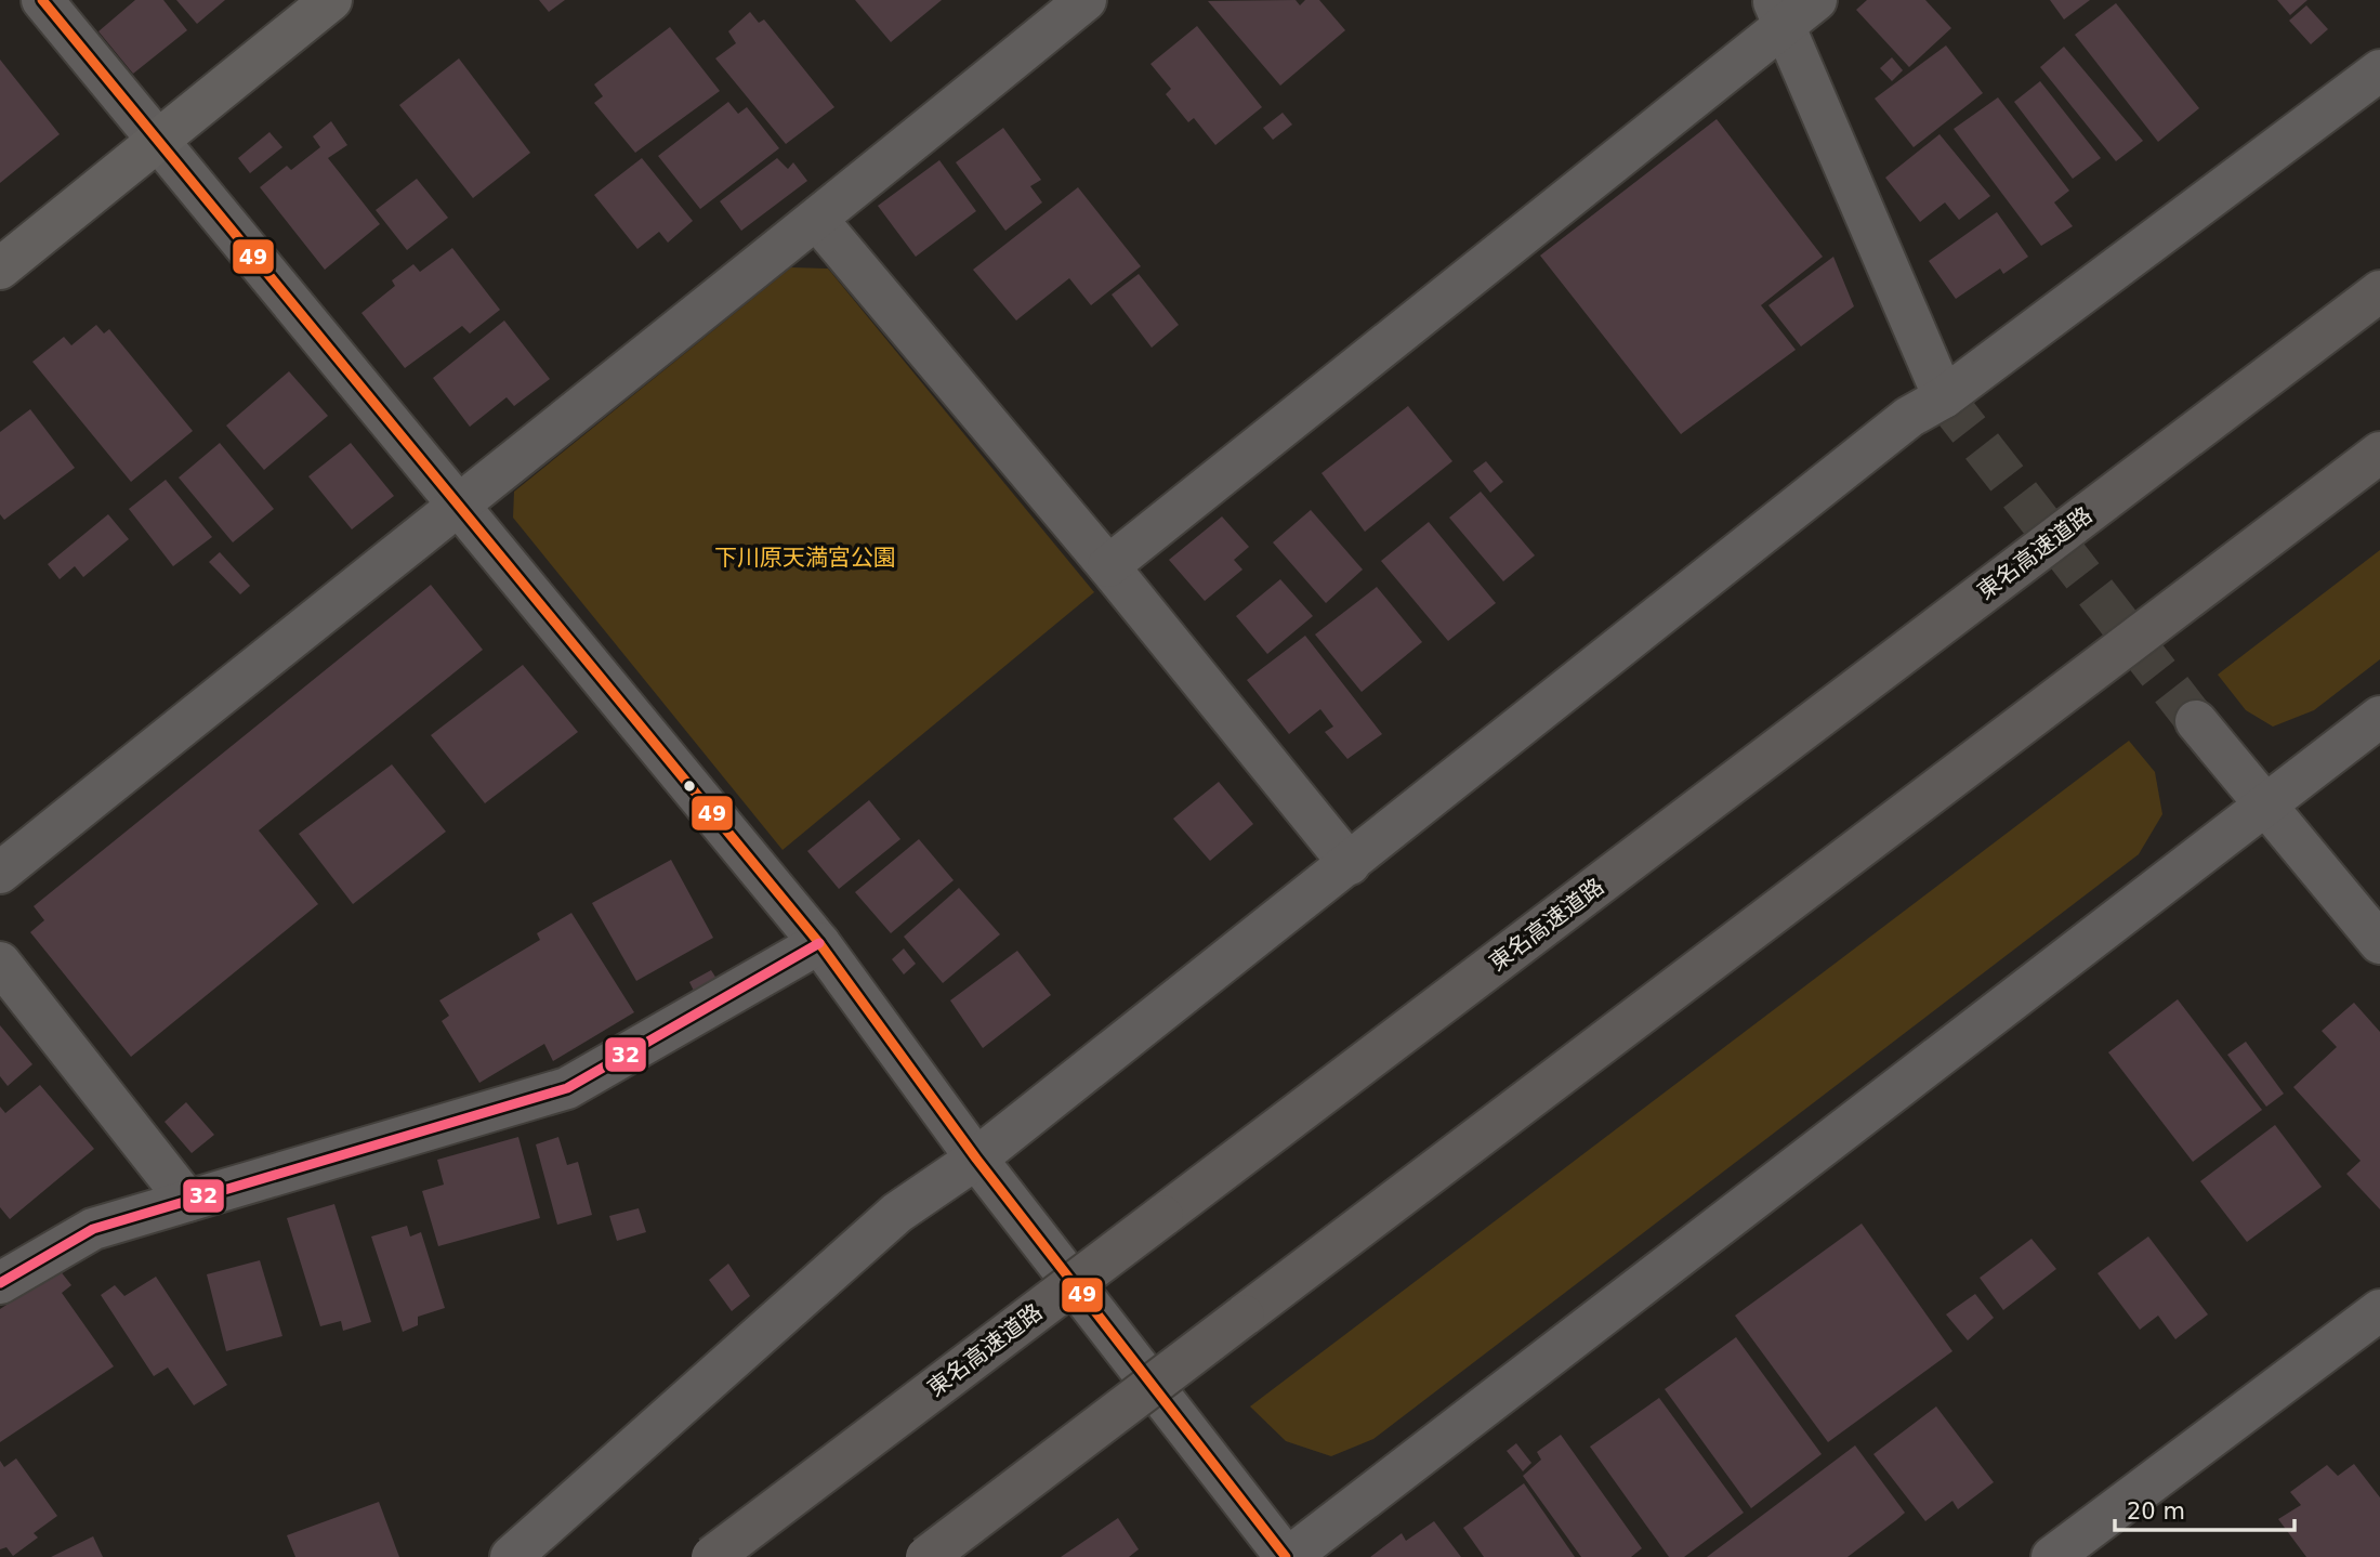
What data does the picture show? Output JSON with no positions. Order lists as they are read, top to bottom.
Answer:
{
  "streets": {
    "highway": ["東名高速道路"]
  },
  "parks": ["下川原天満宮公園"],
  "lines": ["transit line 49", "transit line 32"],
  "scale_bar": "20 m"
}
